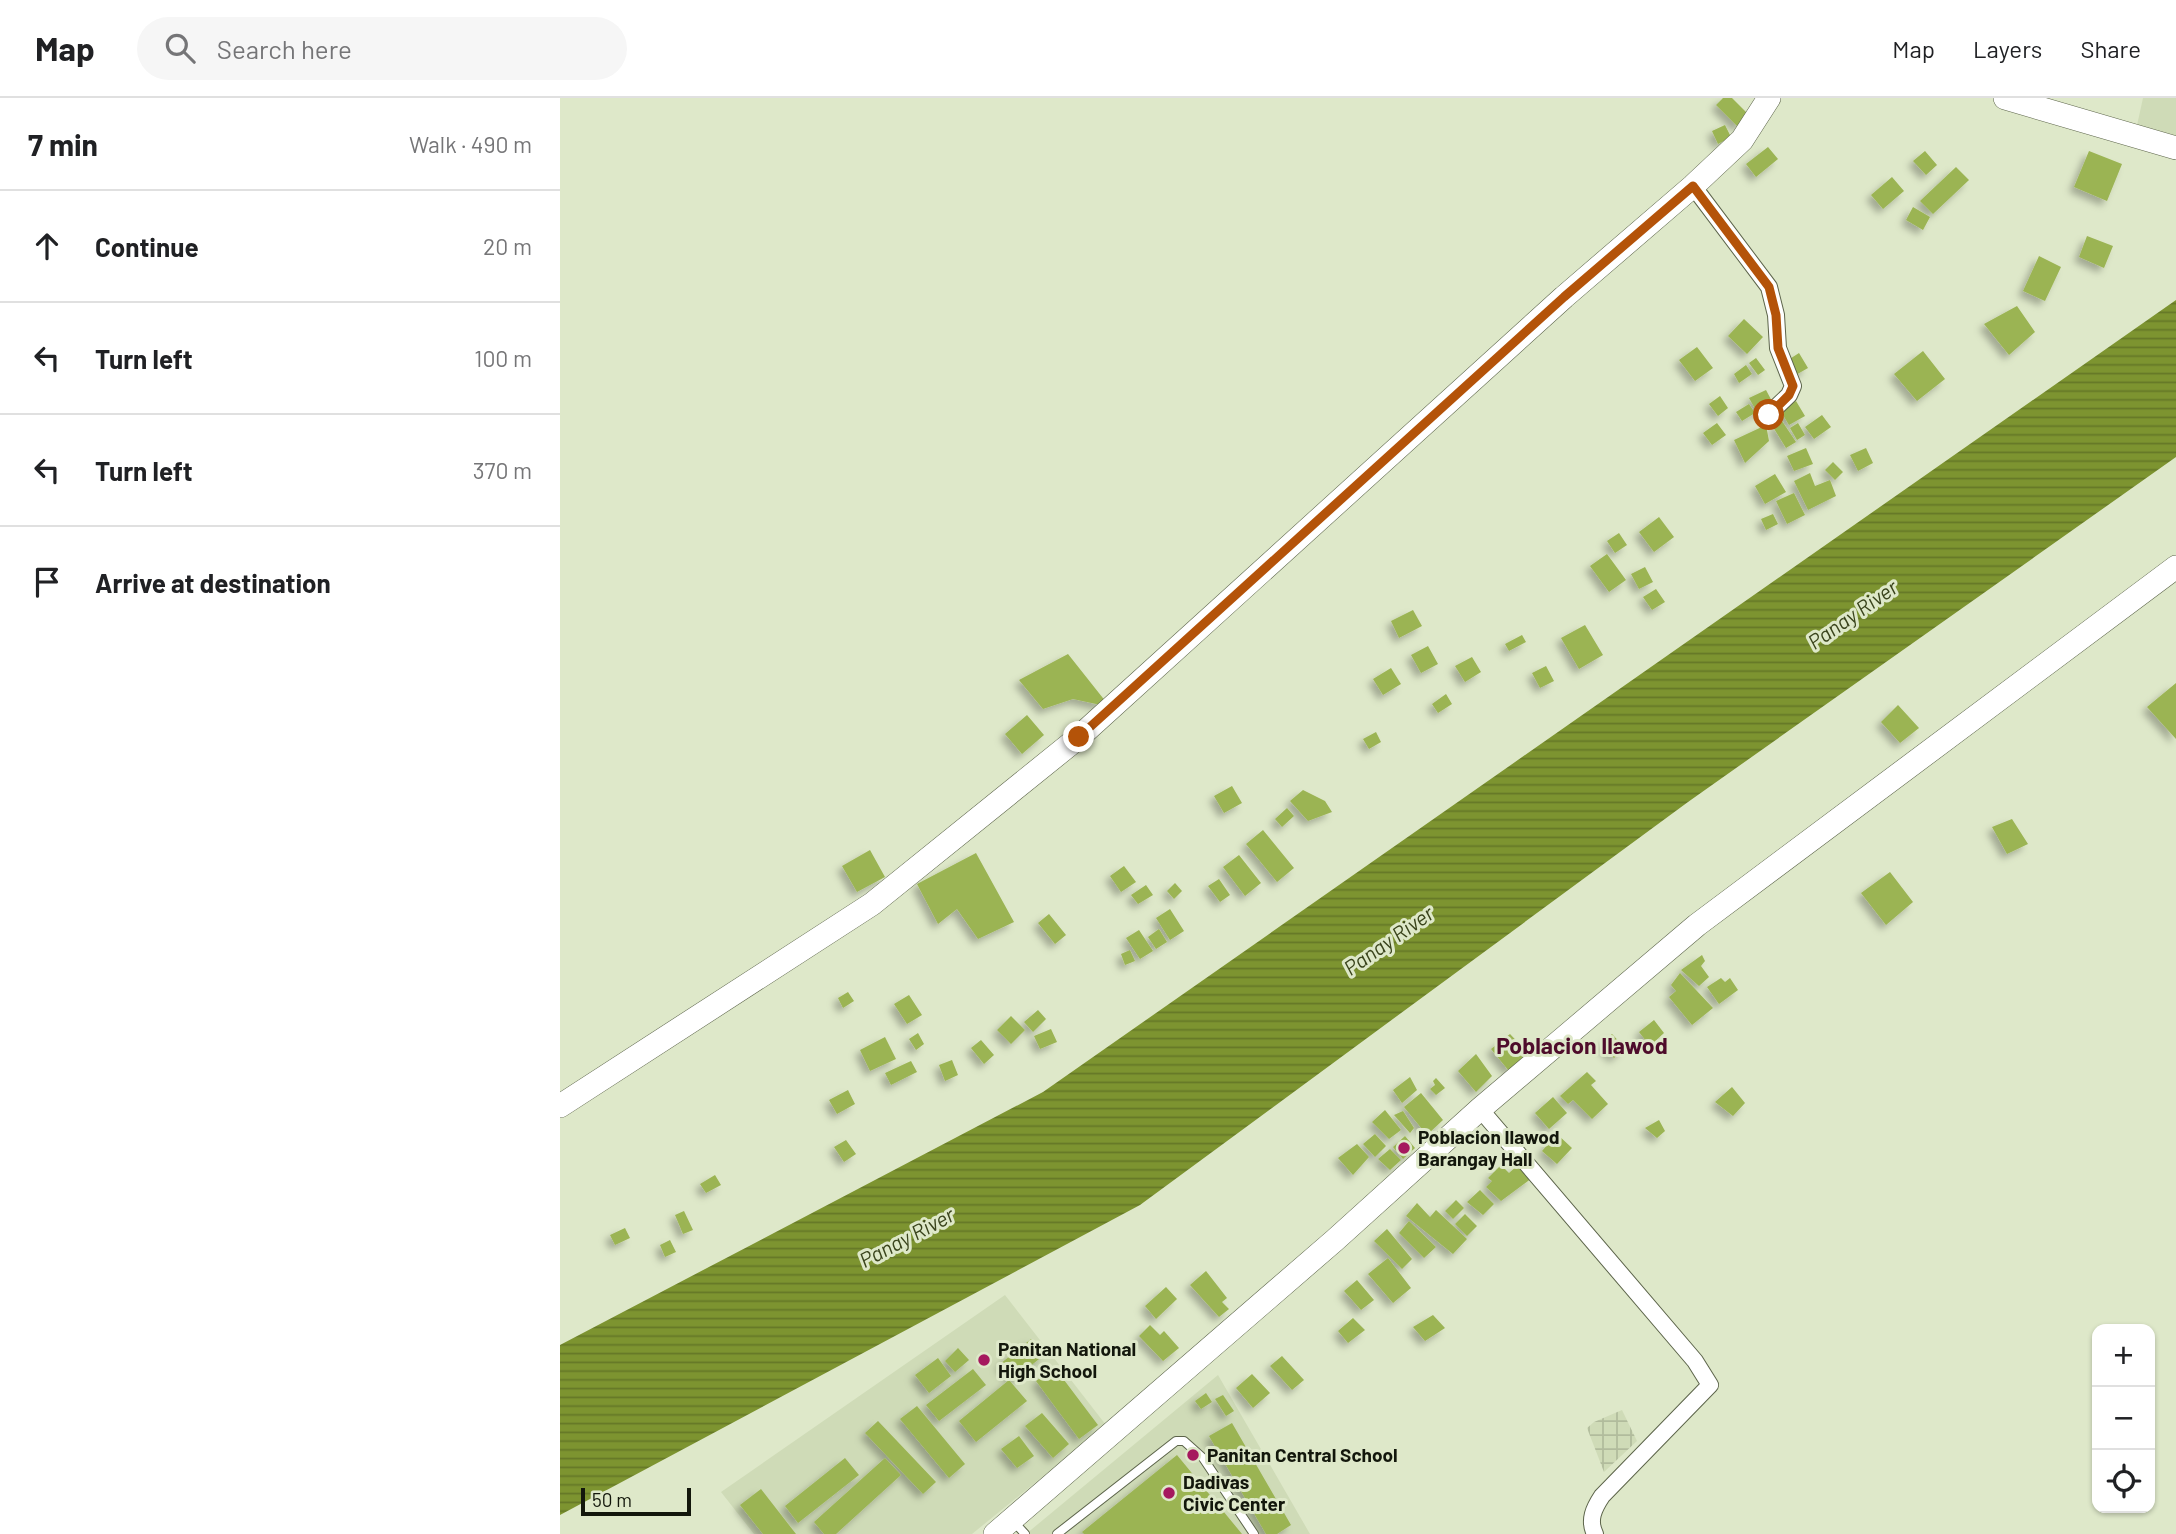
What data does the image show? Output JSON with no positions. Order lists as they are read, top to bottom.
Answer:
{
  "districts": ["Poblacion Ilawod"],
  "water": ["Panay River"],
  "places": [
    "Poblacion Ilawod Barangay Hall",
    "Panitan National High School",
    "Panitan Central School",
    "Dadivas Civic Center"
  ],
  "scale_bar": "50 m",
  "page": {
    "header": "Map",
    "search": "Search here",
    "nav": ["Map", "Layers", "Share"],
    "heading": ["7 min", "Walk · 490 m"],
    "list": [
      ["Continue", "20 m"],
      ["Turn left", "100 m"],
      ["Turn left", "370 m"],
      "Arrive at destination"
    ],
    "map_buttons": ["+", "−"],
    "scale": "50 m"
  }
}
